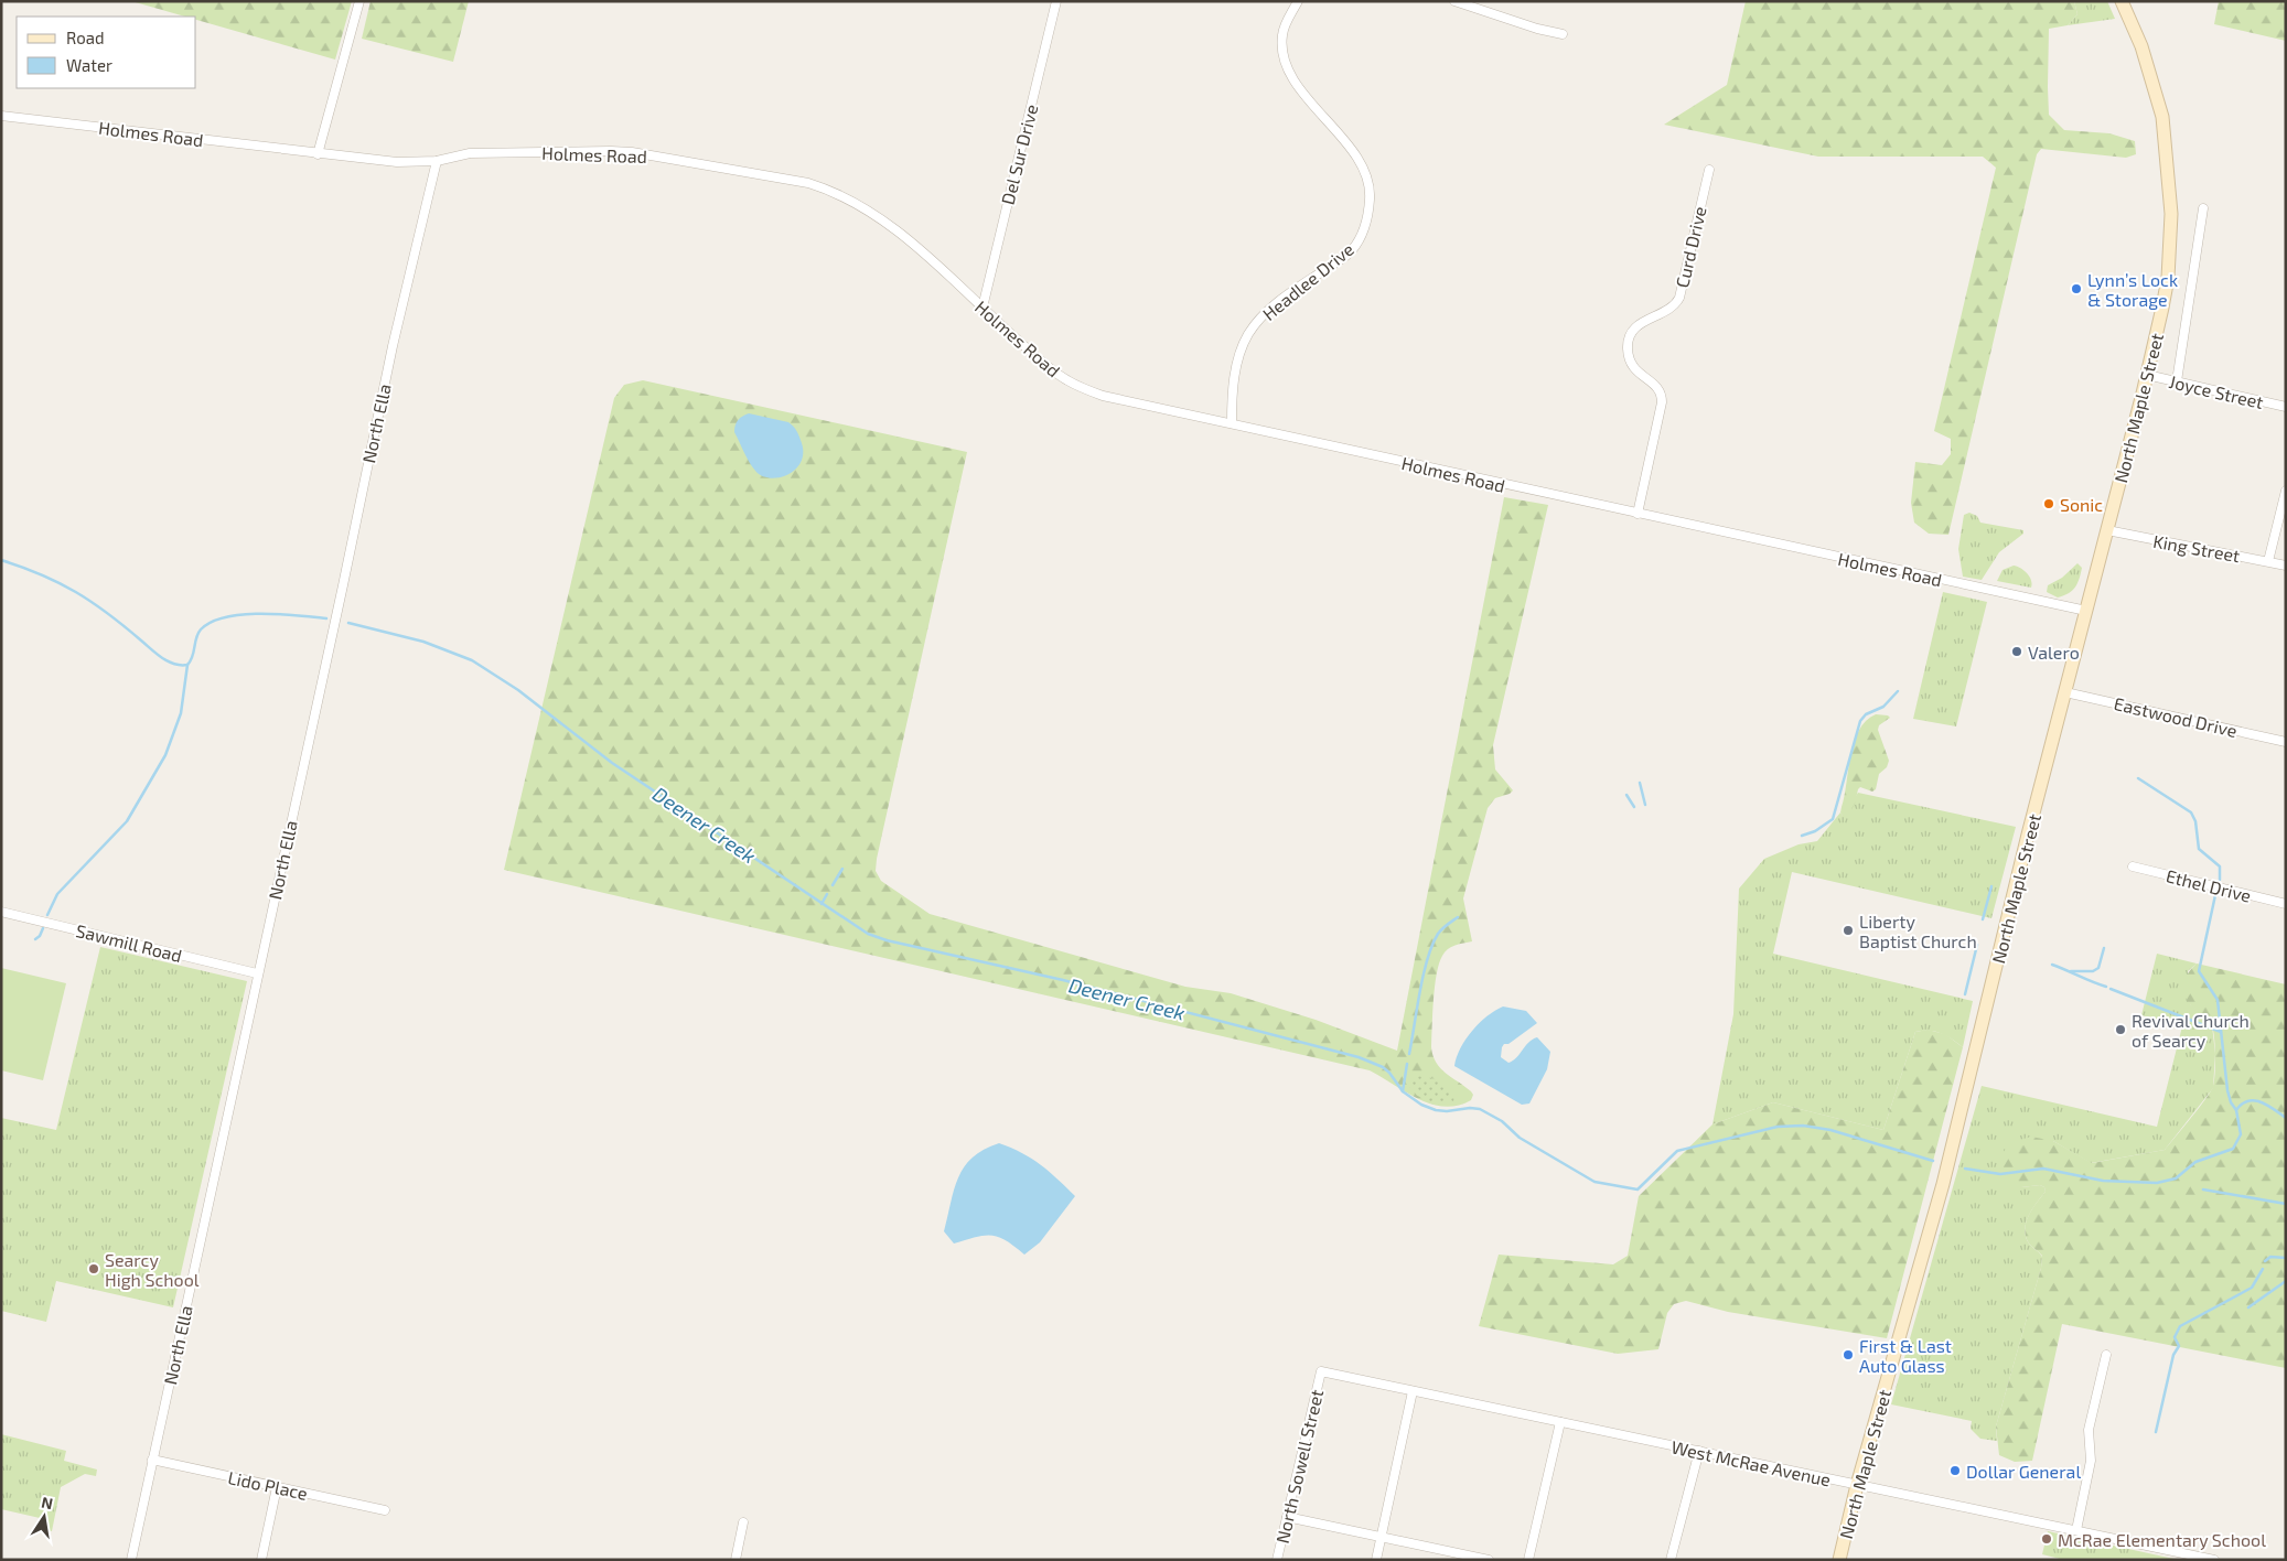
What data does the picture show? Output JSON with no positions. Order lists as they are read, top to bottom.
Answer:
{
  "streets": {
    "main road": ["North Maple Street"],
    "street": [
      "Holmes Road",
      "Del Sur Drive",
      "Curd Drive",
      "Headlee Drive",
      "Joyce Street",
      "North Ella",
      "King Street",
      "Eastwood Drive",
      "Ethel Drive",
      "Sawmill Road",
      "West McRae Avenue",
      "North Sowell Street",
      "Lido Place"
    ]
  },
  "crossings": [
    ["Holmes Road", "Del Sur Drive"],
    ["Holmes Road", "Curd Drive"],
    ["Holmes Road", "Headlee Drive"],
    ["Holmes Road", "North Maple Street"],
    ["Holmes Road", "North Ella"],
    ["Joyce Street", "North Maple Street"],
    ["North Maple Street", "King Street"],
    ["North Maple Street", "Eastwood Drive"],
    ["North Maple Street", "West McRae Avenue"],
    ["North Ella", "Sawmill Road"],
    ["North Ella", "Lido Place"],
    ["West McRae Avenue", "North Sowell Street"]
  ],
  "water": ["Deener Creek"],
  "places": [
    "Lynn’s Lock & Storage",
    "Sonic",
    "Valero",
    "Liberty Baptist Church",
    "Revival Church of Searcy",
    "Searcy High School",
    "First & Last Auto Glass",
    "Dollar General",
    "McRae Elementary School"
  ],
  "legend": ["Road", "Water"],
  "north": "top"
}
